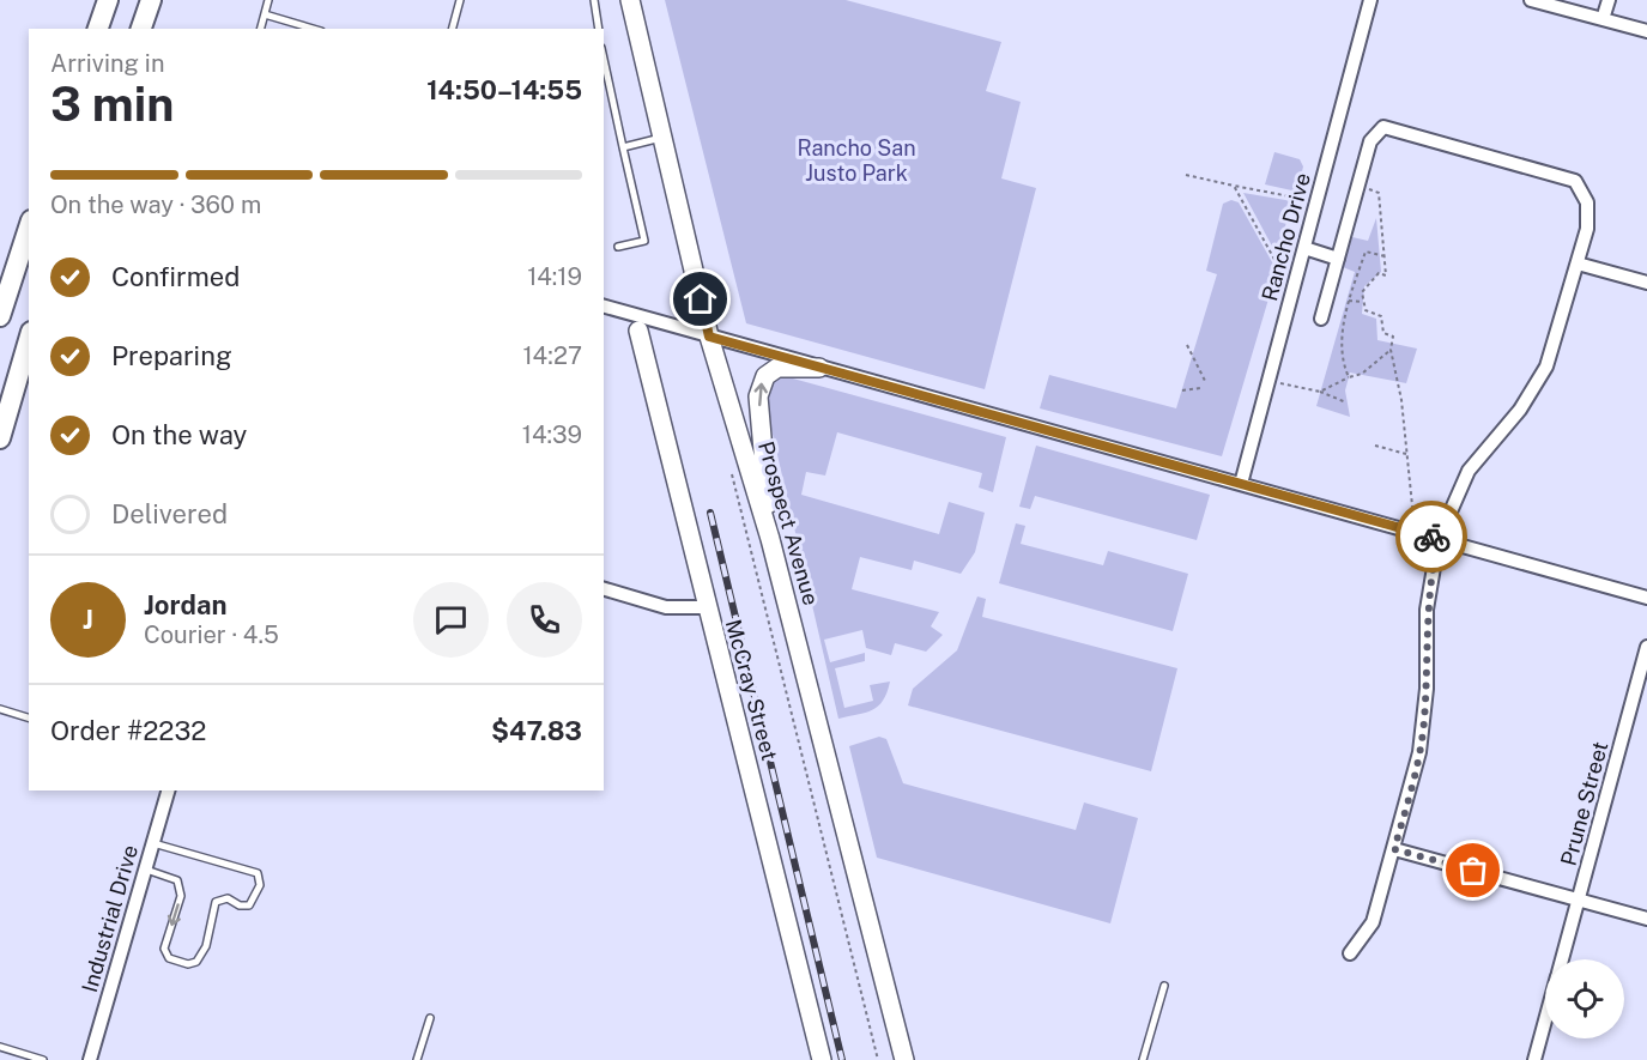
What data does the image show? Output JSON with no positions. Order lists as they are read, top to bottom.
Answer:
{
  "streets": {
    "street": [
      "Rancho Drive",
      "Prospect Avenue",
      "McCray Street",
      "Prune Street",
      "Industrial Drive"
    ]
  },
  "parks": ["Rancho San Justo Park"],
  "page": {
    "heading": ["3 min", "Arriving in", "14:50–14:55"],
    "panel": [
      "Jordan",
      "Courier · 4.5",
      "Order #2232",
      "$47.83"
    ],
    "bar": "On the way · 360 m",
    "list": [
      ["Confirmed", "14:19"],
      ["Preparing", "14:27"],
      ["On the way", "14:39"],
      "Delivered"
    ],
    "round": "J"
  }
}
